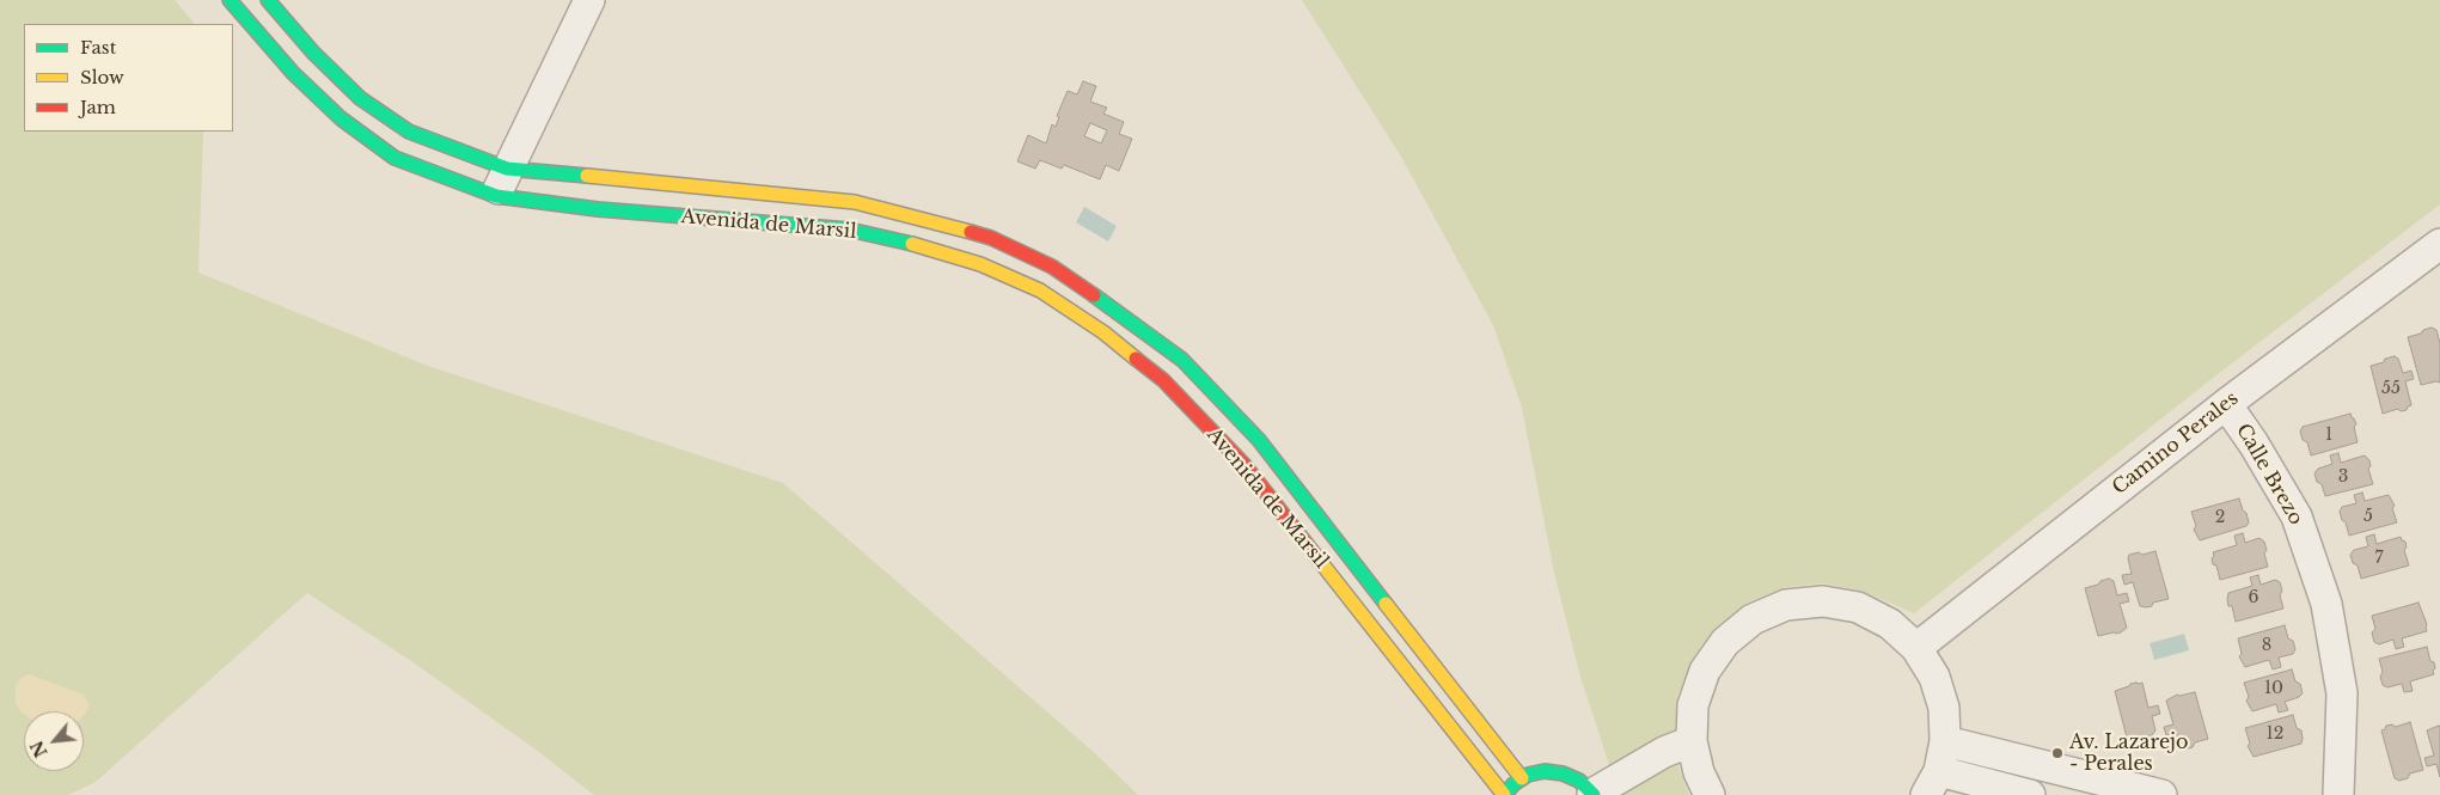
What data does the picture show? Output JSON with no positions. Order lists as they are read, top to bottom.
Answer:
{
  "streets": {
    "street": ["Avenida de Marsil", "Camino Perales", "Calle Brezo"]
  },
  "crossings": [
    ["Camino Perales", "Calle Brezo"]
  ],
  "places": ["Av. Lazarejo - Perales"],
  "house_numbers": [
    "55",
    "1",
    "3",
    "5",
    "2",
    "7",
    "6",
    "8",
    "10",
    "12"
  ],
  "legend": ["Fast", "Slow", "Jam"],
  "north": "bottom left"
}
